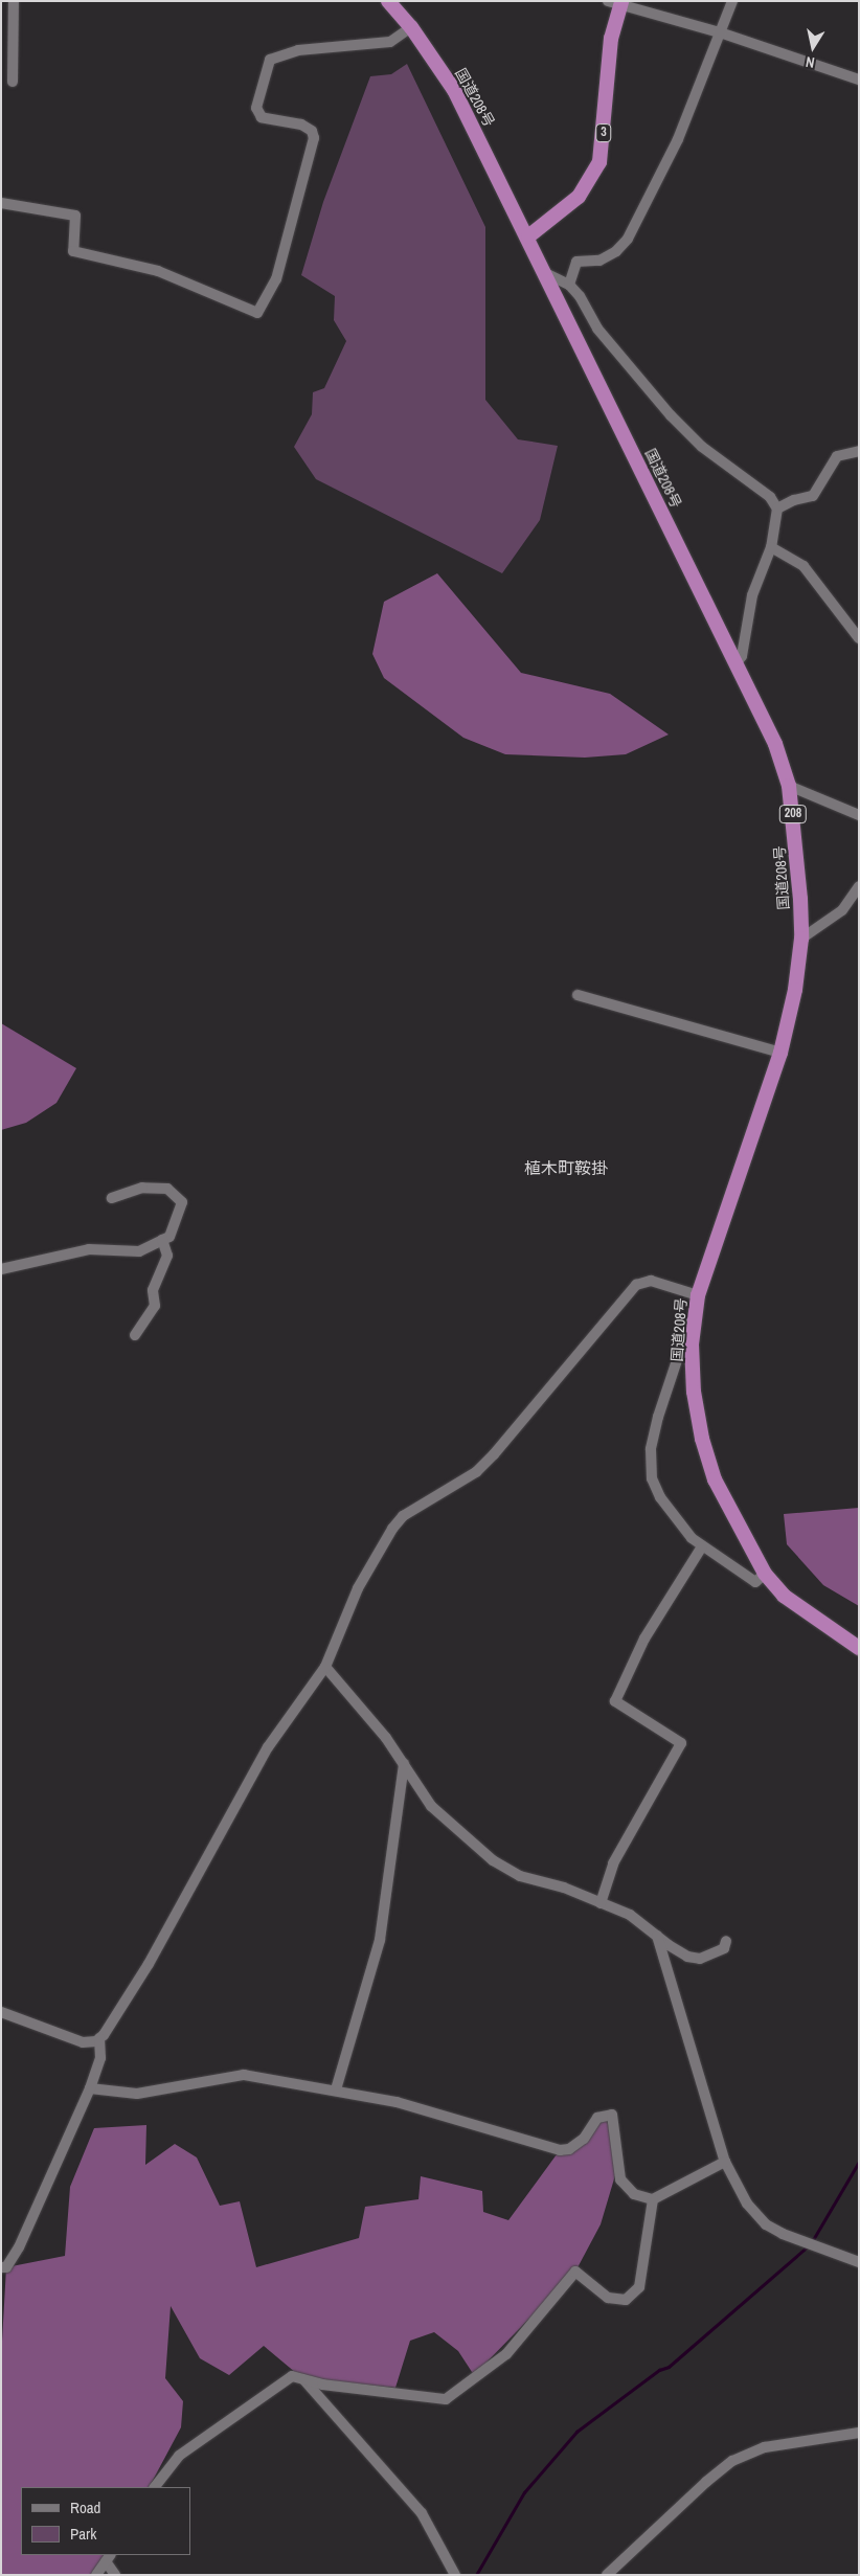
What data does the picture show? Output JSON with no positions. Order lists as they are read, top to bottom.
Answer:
{
  "streets": {
    "highway": ["国道208号", "3", "208"]
  },
  "crossings": [
    ["国道208号", "3"]
  ],
  "districts": ["植木町鞍掛"],
  "legend": ["Road", "Park"],
  "north": "bottom"
}
